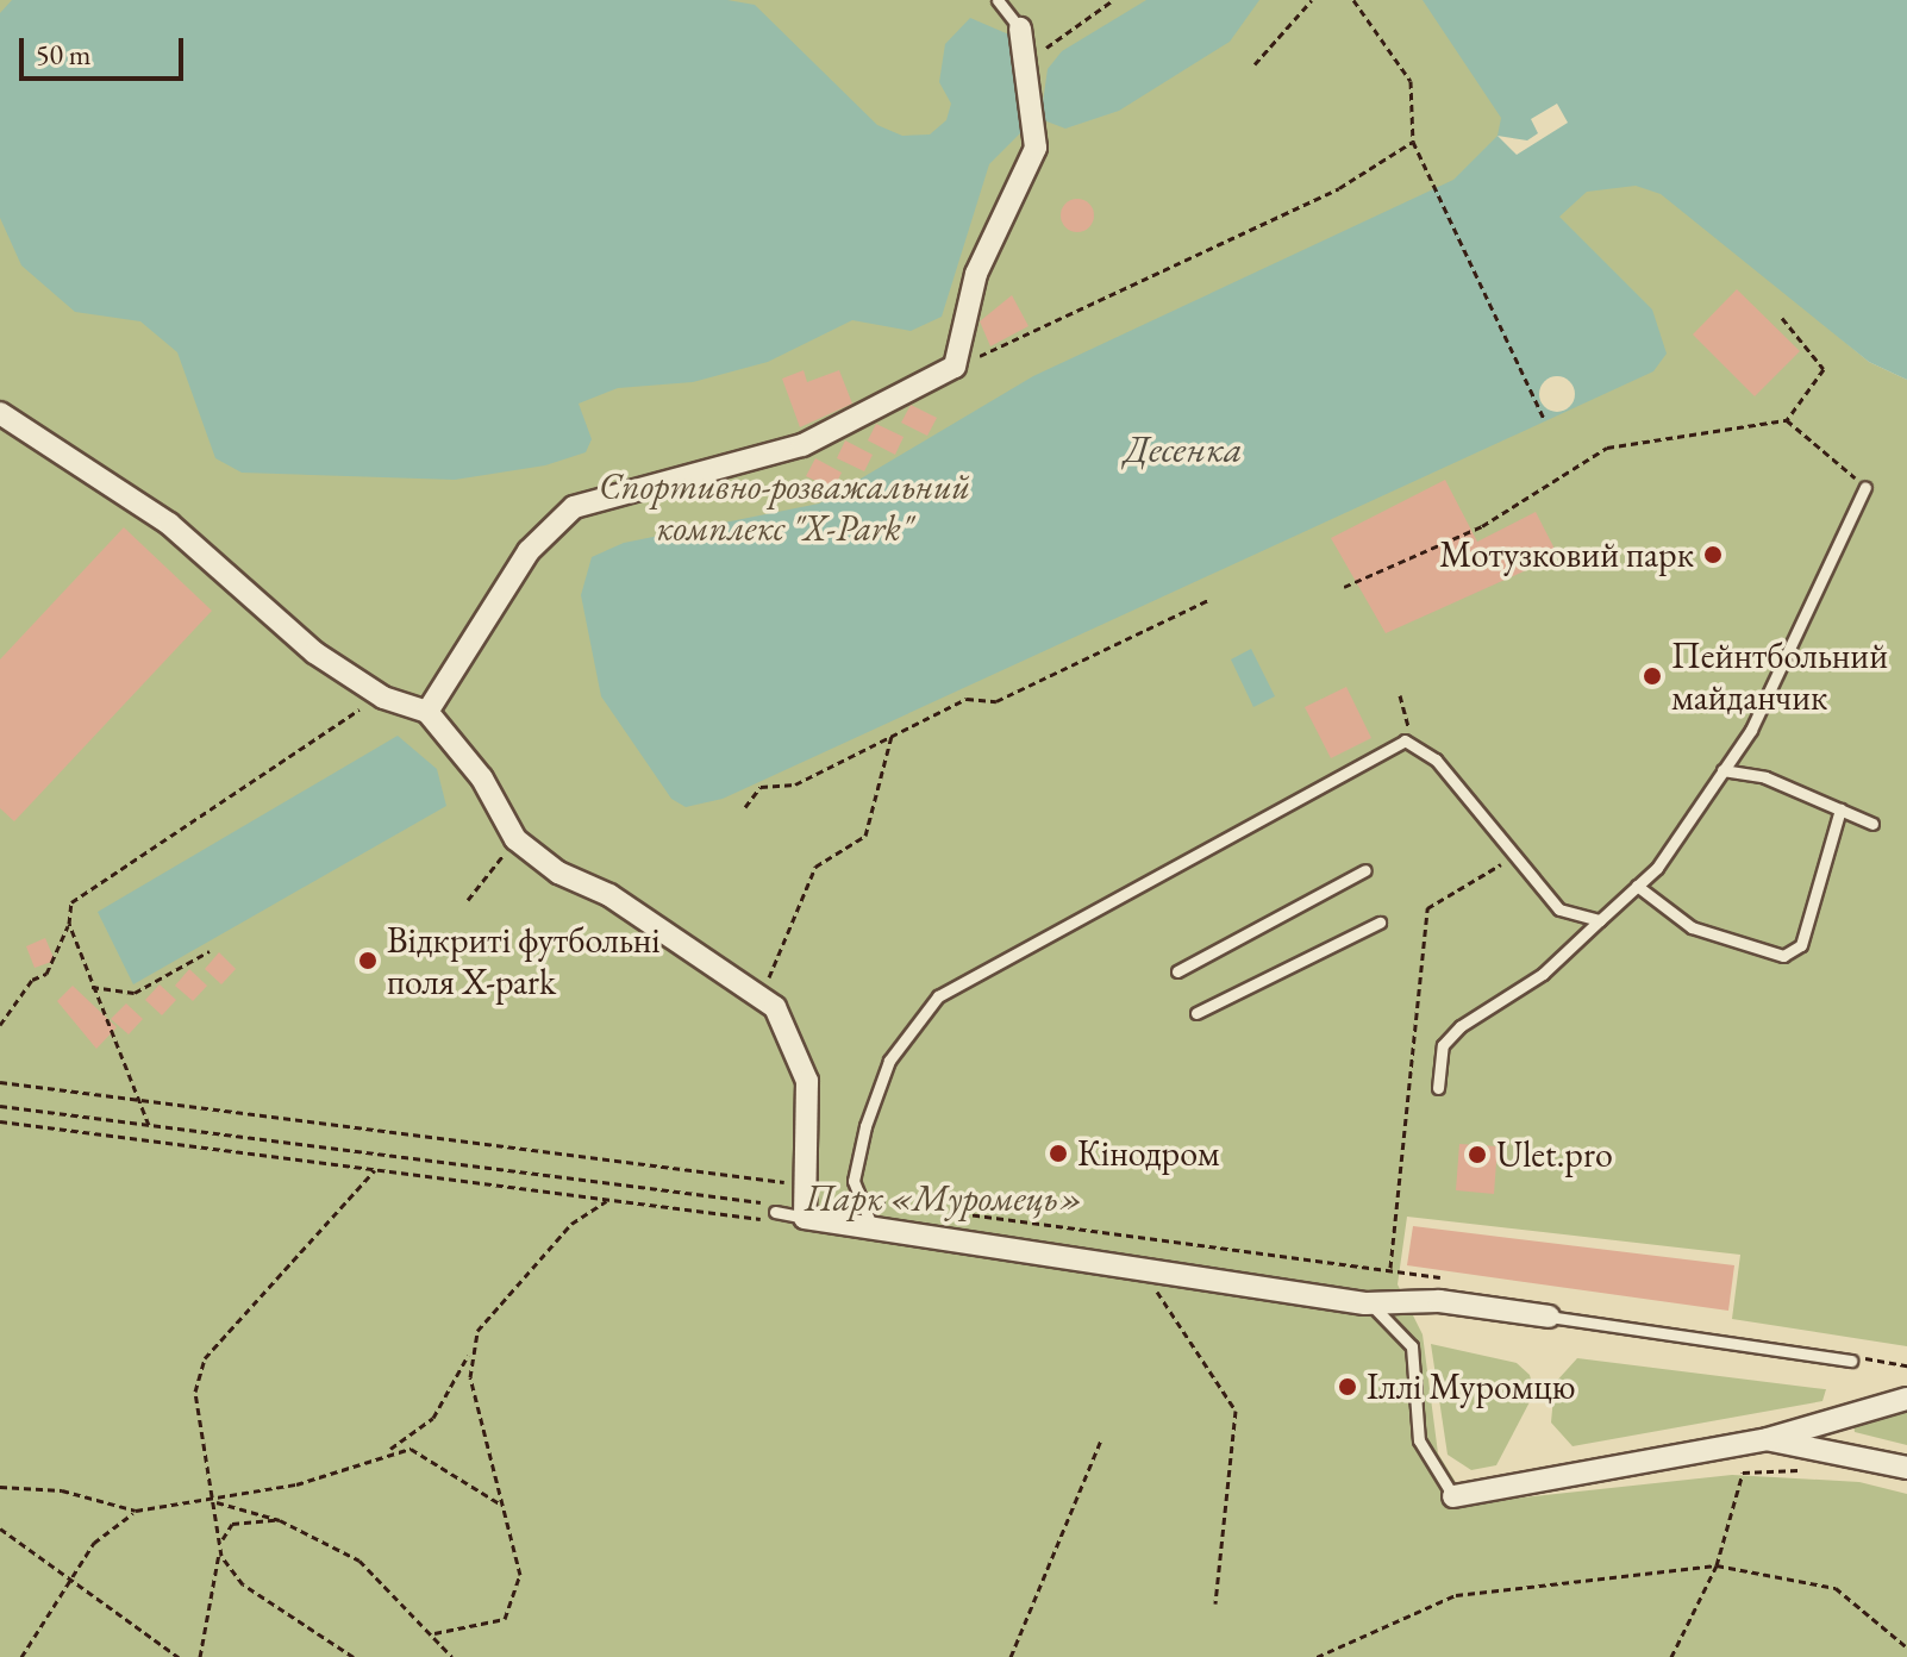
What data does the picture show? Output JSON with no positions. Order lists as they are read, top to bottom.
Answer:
{
  "water": ["Десенка"],
  "parks": ["Спортивно-розважальний комплекс \"Х-Park\"", "Парк «Муромець»"],
  "places": [
    "Мотузковий парк",
    "Пейнтбольний майданчик",
    "Відкриті футбольні поля X-park",
    "Кінодром",
    "Ulet.pro",
    "Іллі Муромцю"
  ],
  "scale_bar": "50 m"
}
